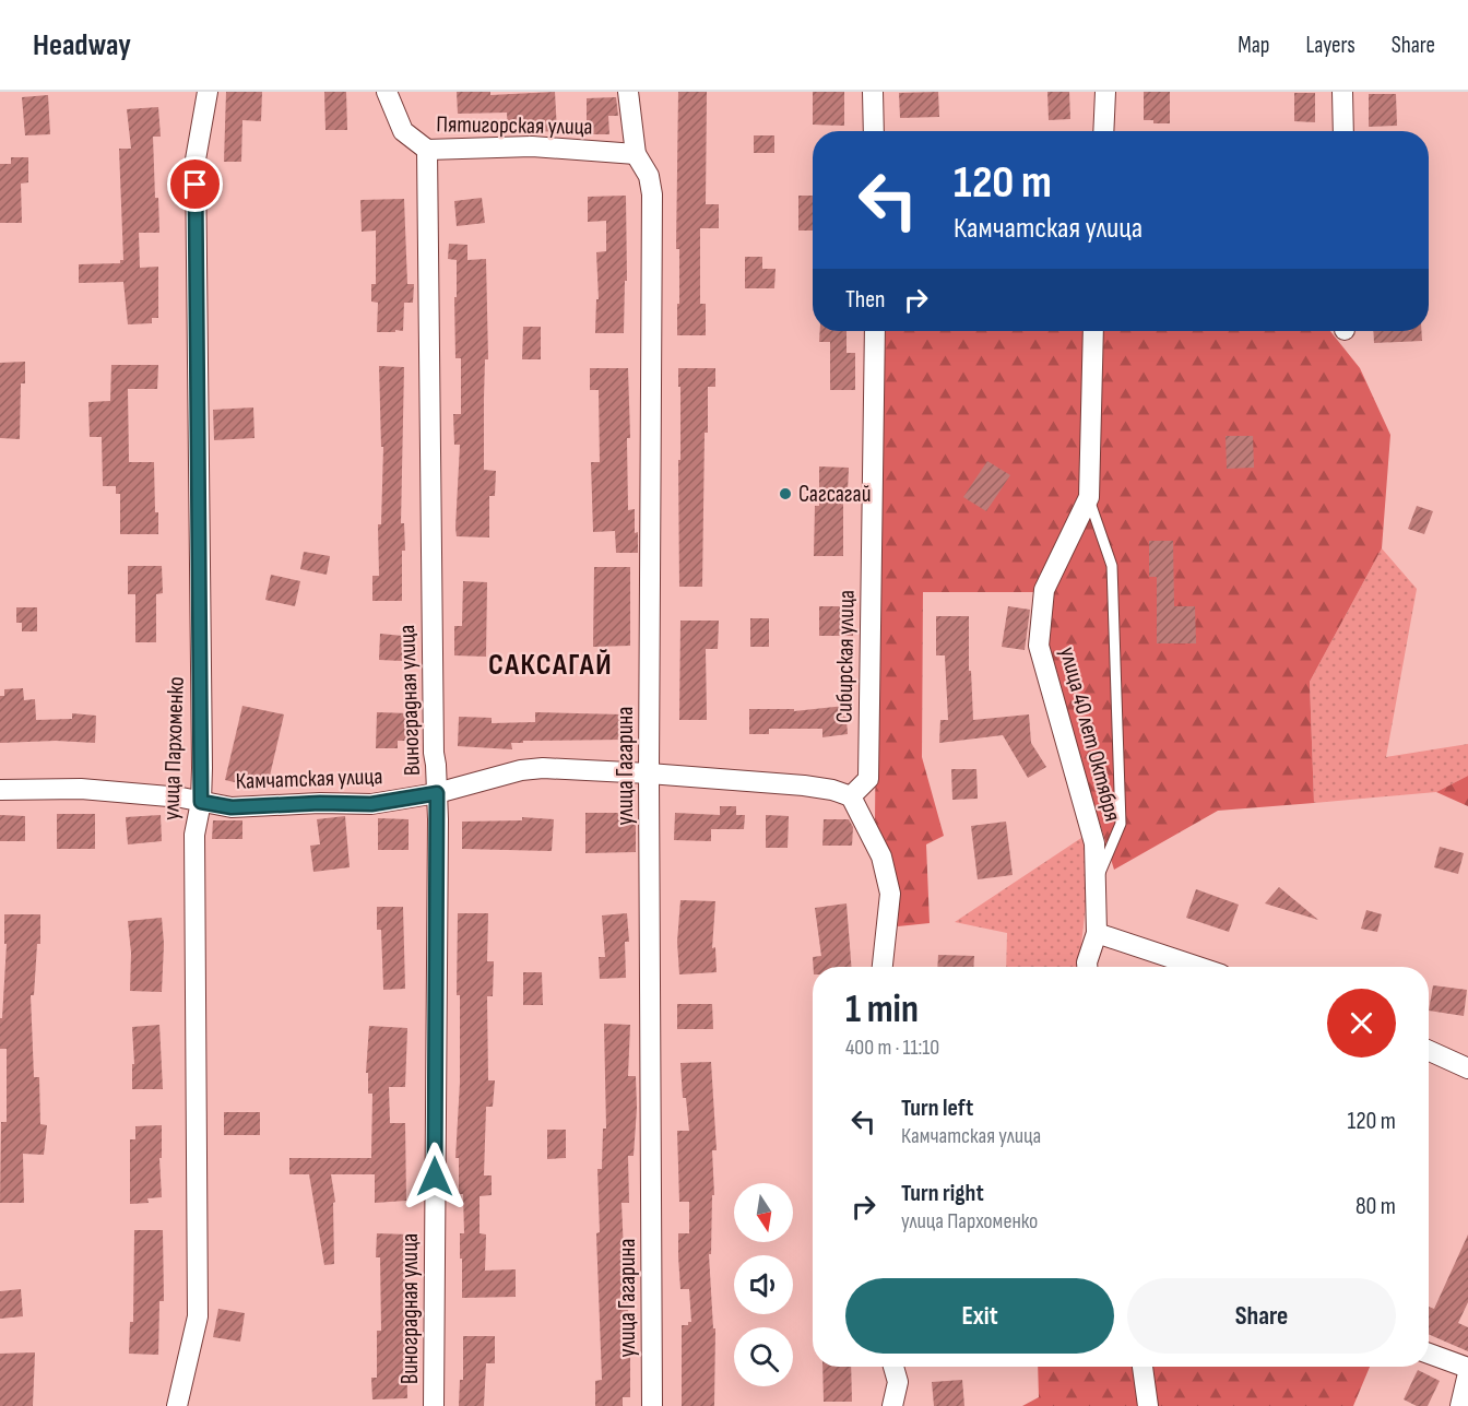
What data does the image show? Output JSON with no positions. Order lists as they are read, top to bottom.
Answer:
{
  "streets": {
    "street": [
      "Пятигорская улица",
      "Сибирская улица",
      "Виноградная улица",
      "улица 40 лет Октября",
      "улица Пархоменко",
      "улица Гагарина",
      "Камчатская улица"
    ]
  },
  "crossings": [
    ["Пятигорская улица", "Виноградная улица"],
    ["Пятигорская улица", "улица Гагарина"],
    ["Сибирская улица", "Камчатская улица"],
    ["Виноградная улица", "Камчатская улица"],
    ["улица Пархоменко", "Камчатская улица"],
    ["улица Гагарина", "Камчатская улица"]
  ],
  "districts": ["САКСАГАЙ"],
  "places": ["Сагсагай"],
  "north": "bottom",
  "page": {
    "header": "Headway",
    "nav": ["Map", "Layers", "Share"],
    "turn": ["120 m", "Камчатская улица"],
    "then": "Then",
    "heading": ["1 min", "400 m · 11:10"],
    "list": [
      {
        "name": "Turn left",
        "note": "Камчатская улица",
        "value": "120 m"
      },
      {
        "name": "Turn right",
        "note": "улица Пархоменко",
        "value": "80 m"
      }
    ],
    "buttons": ["Exit", "Share"]
  }
}
